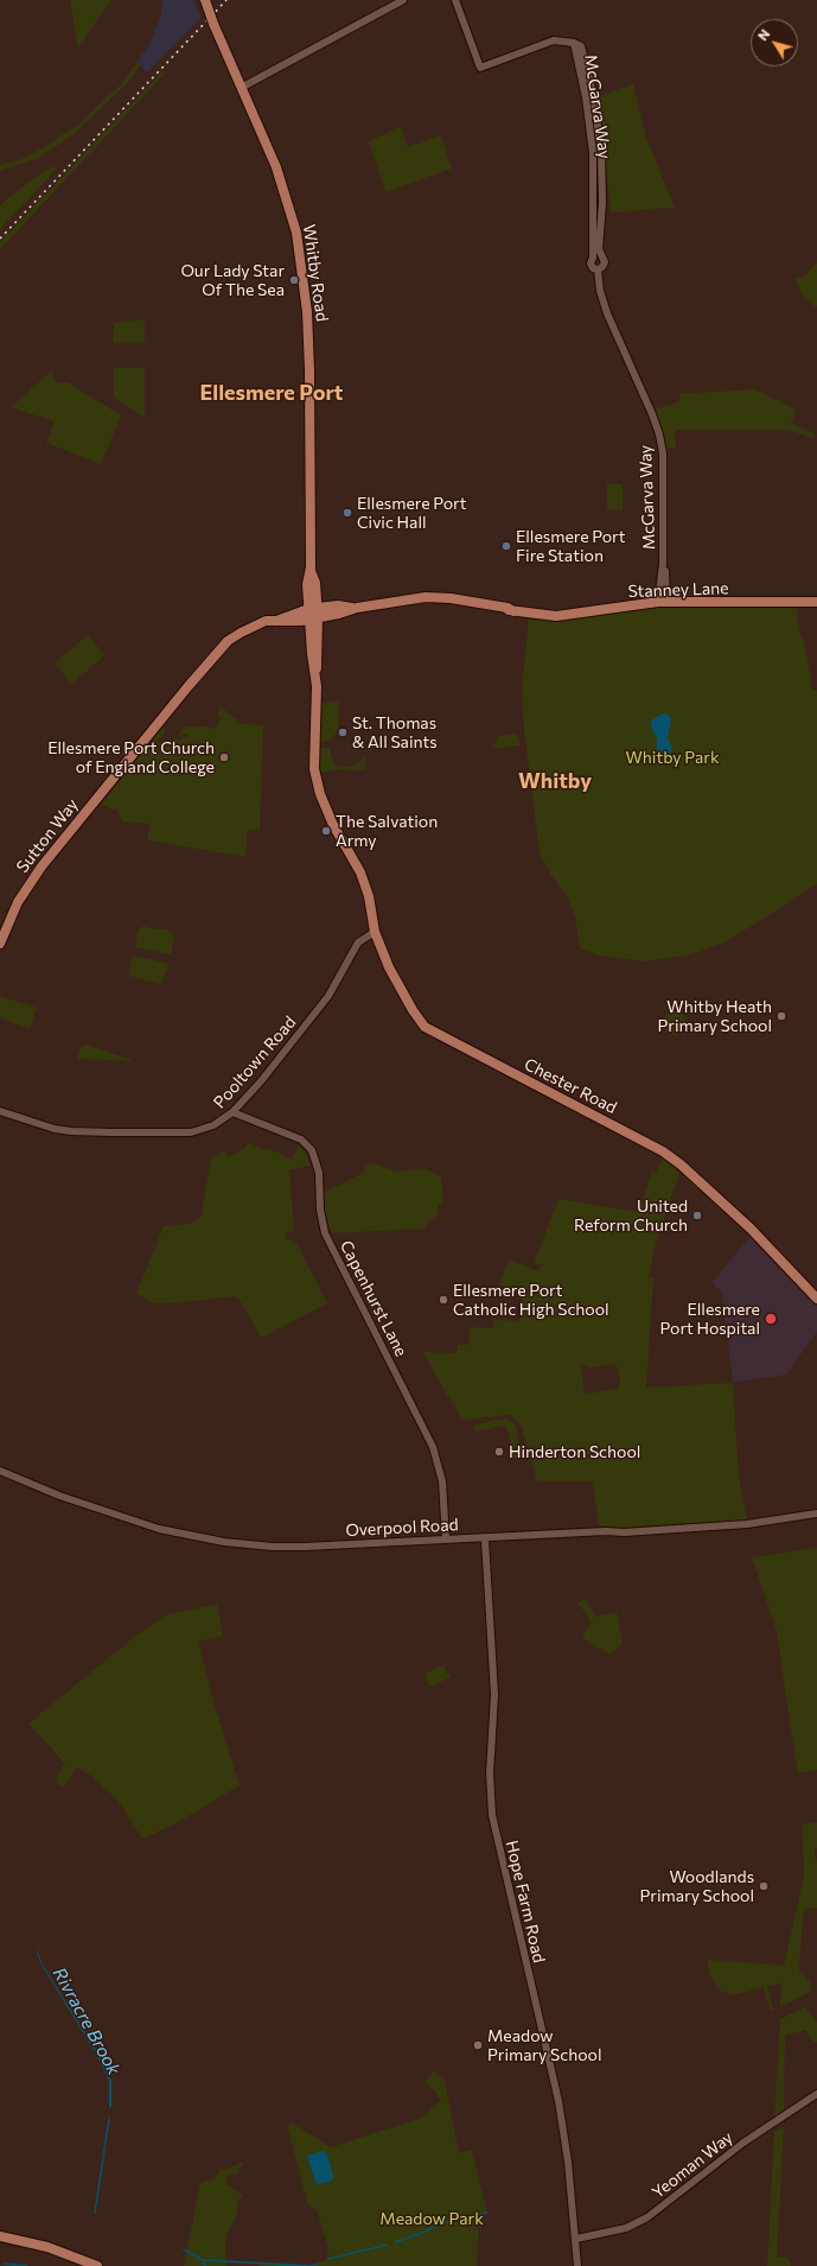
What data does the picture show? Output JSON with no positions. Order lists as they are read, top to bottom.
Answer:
{
  "streets": {
    "main road": [
      "Whitby Road",
      "Stanney Lane",
      "Sutton Way",
      "Chester Road"
    ],
    "street": [
      "McGarva Way",
      "Pooltown Road",
      "Capenhurst Lane",
      "Overpool Road",
      "Hope Farm Road",
      "Yeoman Way"
    ]
  },
  "crossings": [
    ["McGarva Way", "Stanney Lane"],
    ["Whitby Road", "Stanney Lane"],
    ["Whitby Road", "Sutton Way"],
    ["Whitby Road", "Chester Road"],
    ["Stanney Lane", "Sutton Way"],
    ["Pooltown Road", "Chester Road"],
    ["Pooltown Road", "Capenhurst Lane"],
    ["Capenhurst Lane", "Overpool Road"],
    ["Overpool Road", "Hope Farm Road"],
    ["Hope Farm Road", "Yeoman Way"]
  ],
  "districts": ["Ellesmere Port", "Whitby"],
  "water": ["Rivracre Brook"],
  "parks": ["Whitby Park", "Meadow Park"],
  "places": [
    "Our Lady Star Of The Sea",
    "Ellesmere Port Civic Hall",
    "Ellesmere Port Fire Station",
    "St. Thomas & All Saints",
    "Ellesmere Port Church of England College",
    "The Salvation Army",
    "Whitby Heath Primary School",
    "United Reform Church",
    "Ellesmere Port Catholic High School",
    "Ellesmere Port Hospital",
    "Hinderton School",
    "Woodlands Primary School",
    "Meadow Primary School"
  ],
  "north": "top left"
}
